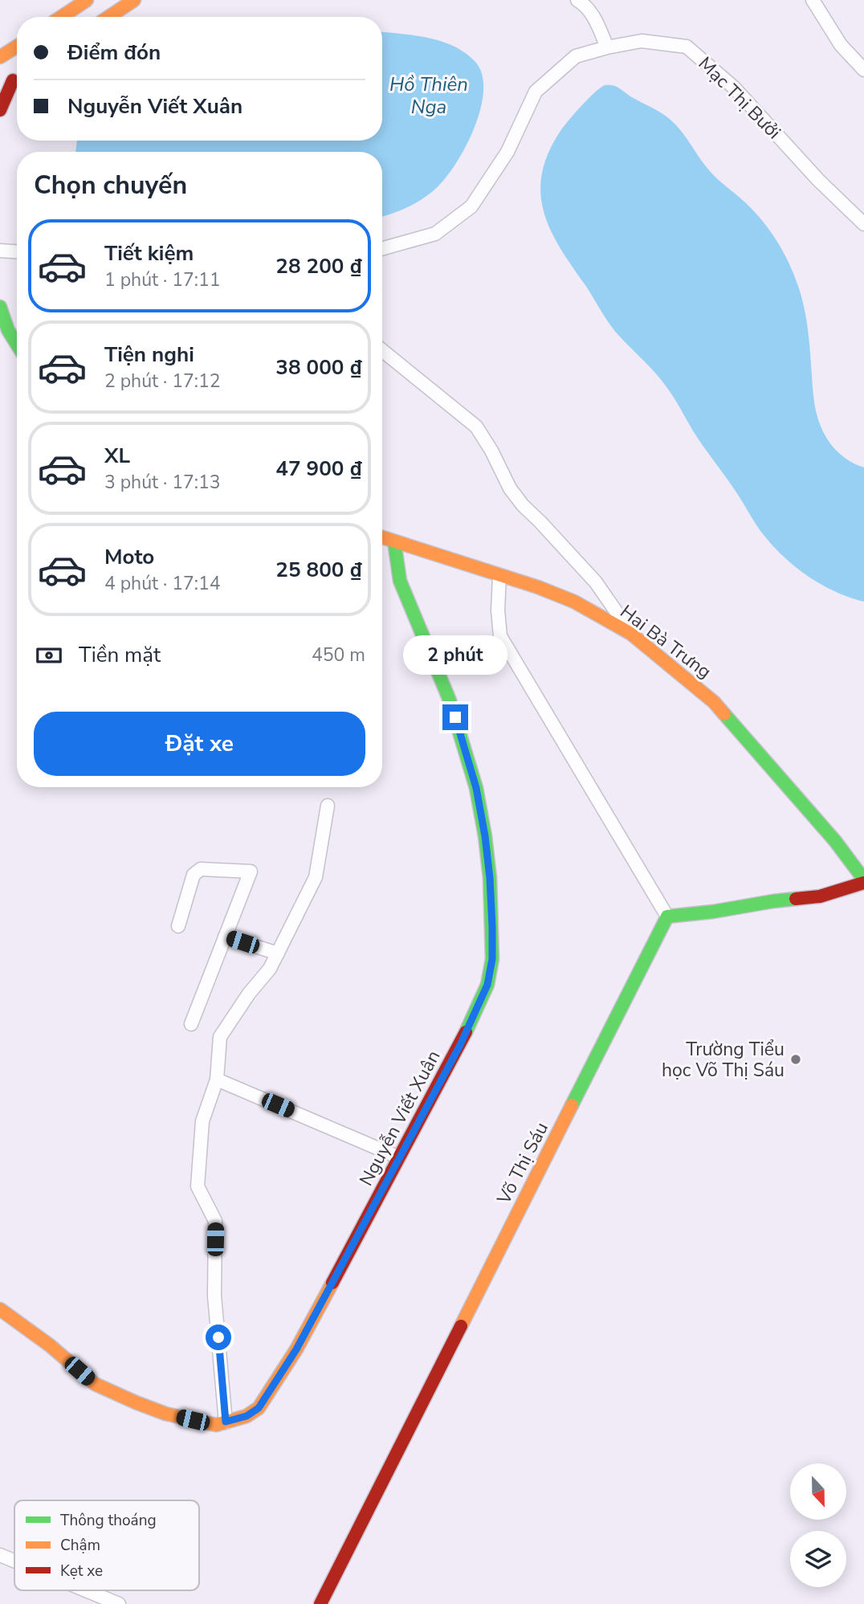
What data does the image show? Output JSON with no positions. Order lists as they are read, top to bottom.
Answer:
{
  "streets": {
    "street": [
      "Mạc Thị Bưởi",
      "Hai Bà Trưng",
      "Nguyễn Viết Xuân",
      "Võ Thị Sáu"
    ]
  },
  "crossings": [
    ["Hai Bà Trưng", "Nguyễn Viết Xuân"]
  ],
  "water": ["Hồ Thiên Nga"],
  "places": ["Trường Tiểu học Võ Thị Sáu"],
  "legend": ["Thông thoáng", "Chậm", "Kẹt xe"],
  "north": "bottom",
  "page": {
    "banner": ["Điểm đón", "Nguyễn Viết Xuân"],
    "heading": "Chọn chuyến",
    "list": [
      {
        "name": "Tiết kiệm",
        "note": "1 phút · 17:11",
        "value": "28 200 ₫"
      },
      {
        "name": "Tiện nghi",
        "note": "2 phút · 17:12",
        "value": "38 000 ₫"
      },
      {
        "name": "XL",
        "note": "3 phút · 17:13",
        "value": "47 900 ₫"
      },
      {
        "name": "Moto",
        "note": "4 phút · 17:14",
        "value": "25 800 ₫"
      }
    ],
    "pay": ["Tiền mặt", "450 m"],
    "bubble": "2 phút",
    "buttons": "Đặt xe"
  }
}
